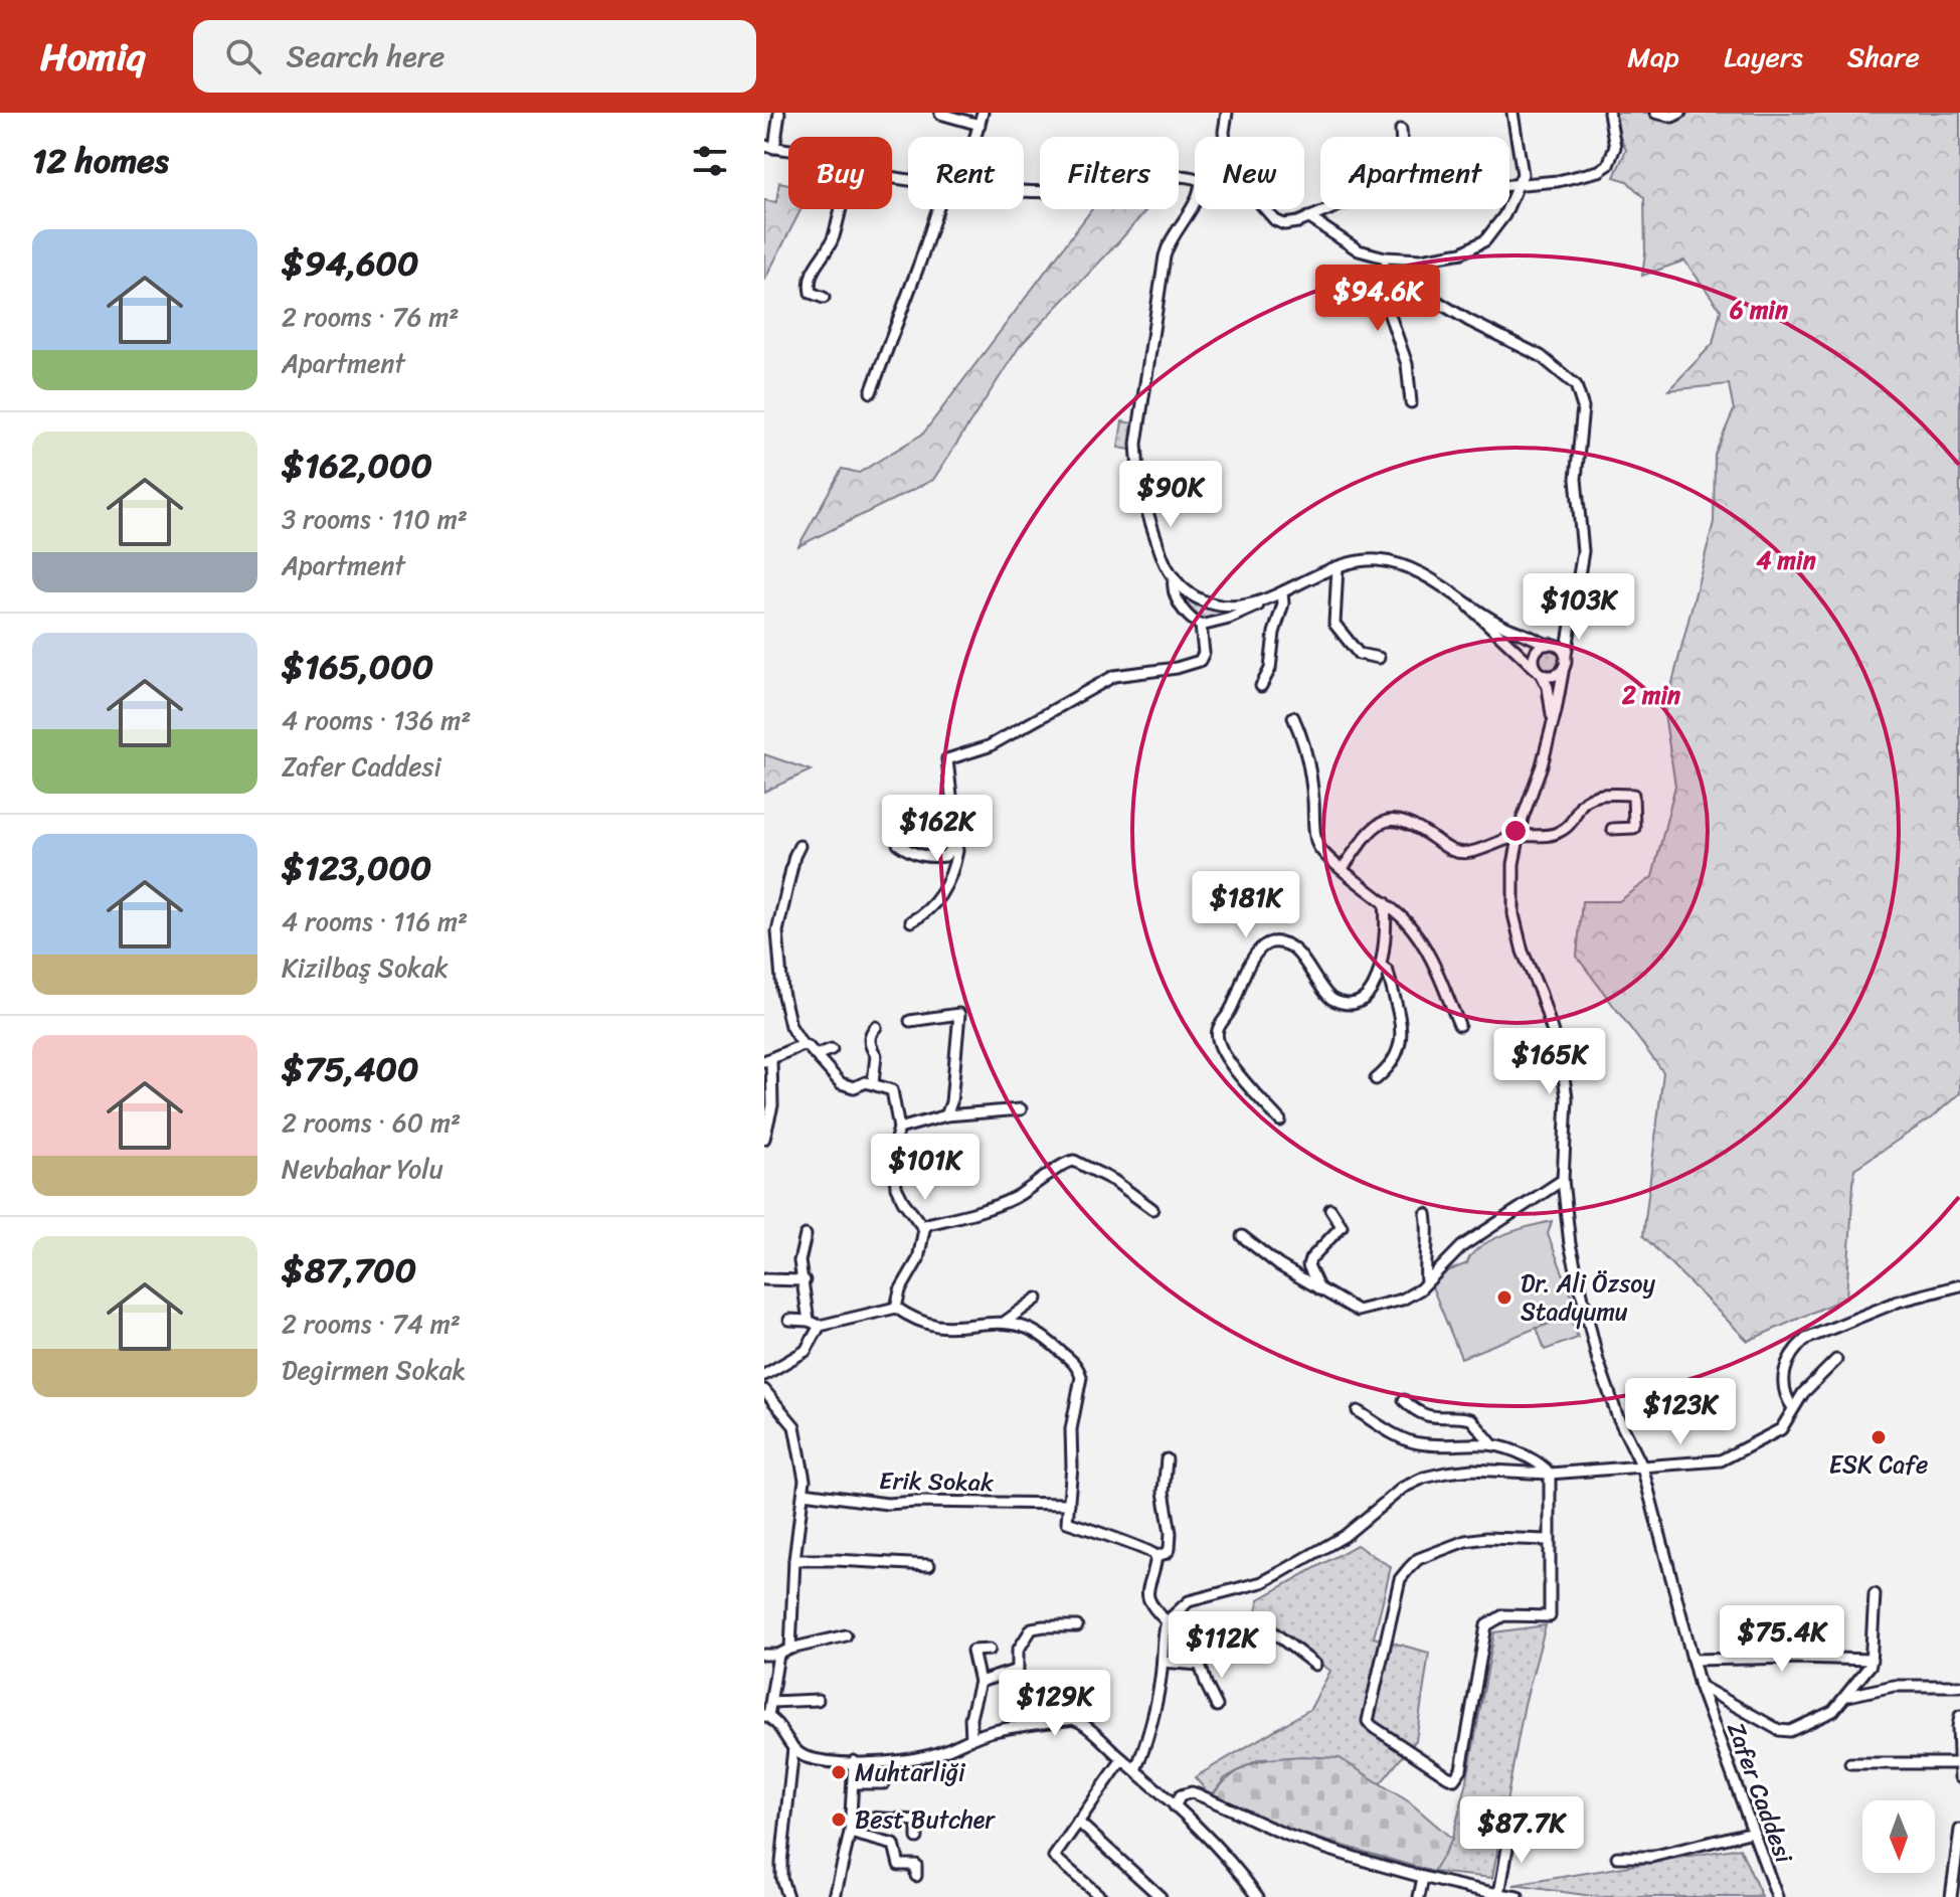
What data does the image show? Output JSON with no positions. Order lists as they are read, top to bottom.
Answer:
{
  "streets": {
    "street": ["Erik Sokak", "Zafer Caddesi"]
  },
  "places": [
    "Dr. Ali Özsoy Stadyumu",
    "ESK Cafe",
    "Muhtarliği",
    "Best Butcher"
  ],
  "north": "bottom",
  "page": {
    "header": "Homiq",
    "search": "Search here",
    "nav": ["Map", "Layers", "Share"],
    "heading": "12 homes",
    "chip": [
      "Buy",
      "Rent",
      "Filters",
      "New",
      "Apartment"
    ],
    "list": [
      {
        "name": "$94,600",
        "note": "2 rooms · 76 m² · Apartment"
      },
      {
        "name": "$162,000",
        "note": "3 rooms · 110 m² · Apartment"
      },
      {
        "name": "$165,000",
        "note": "4 rooms · 136 m² · Zafer Caddesi"
      },
      {
        "name": "$123,000",
        "note": "4 rooms · 116 m² · Kizilbaş Sokak"
      },
      {
        "name": "$75,400",
        "note": "2 rooms · 60 m² · Nevbahar Yolu"
      },
      {
        "name": "$87,700",
        "note": "2 rooms · 74 m² · Degirmen Sokak"
      }
    ],
    "price": [
      "$94.6K",
      "$90K",
      "$103K",
      "$162K",
      "$181K",
      "$165K",
      "$101K",
      "$123K",
      "$75.4K",
      "$112K",
      "$129K",
      "$87.7K"
    ]
  },
  "rings": ["6 min", "4 min", "2 min"]
}
